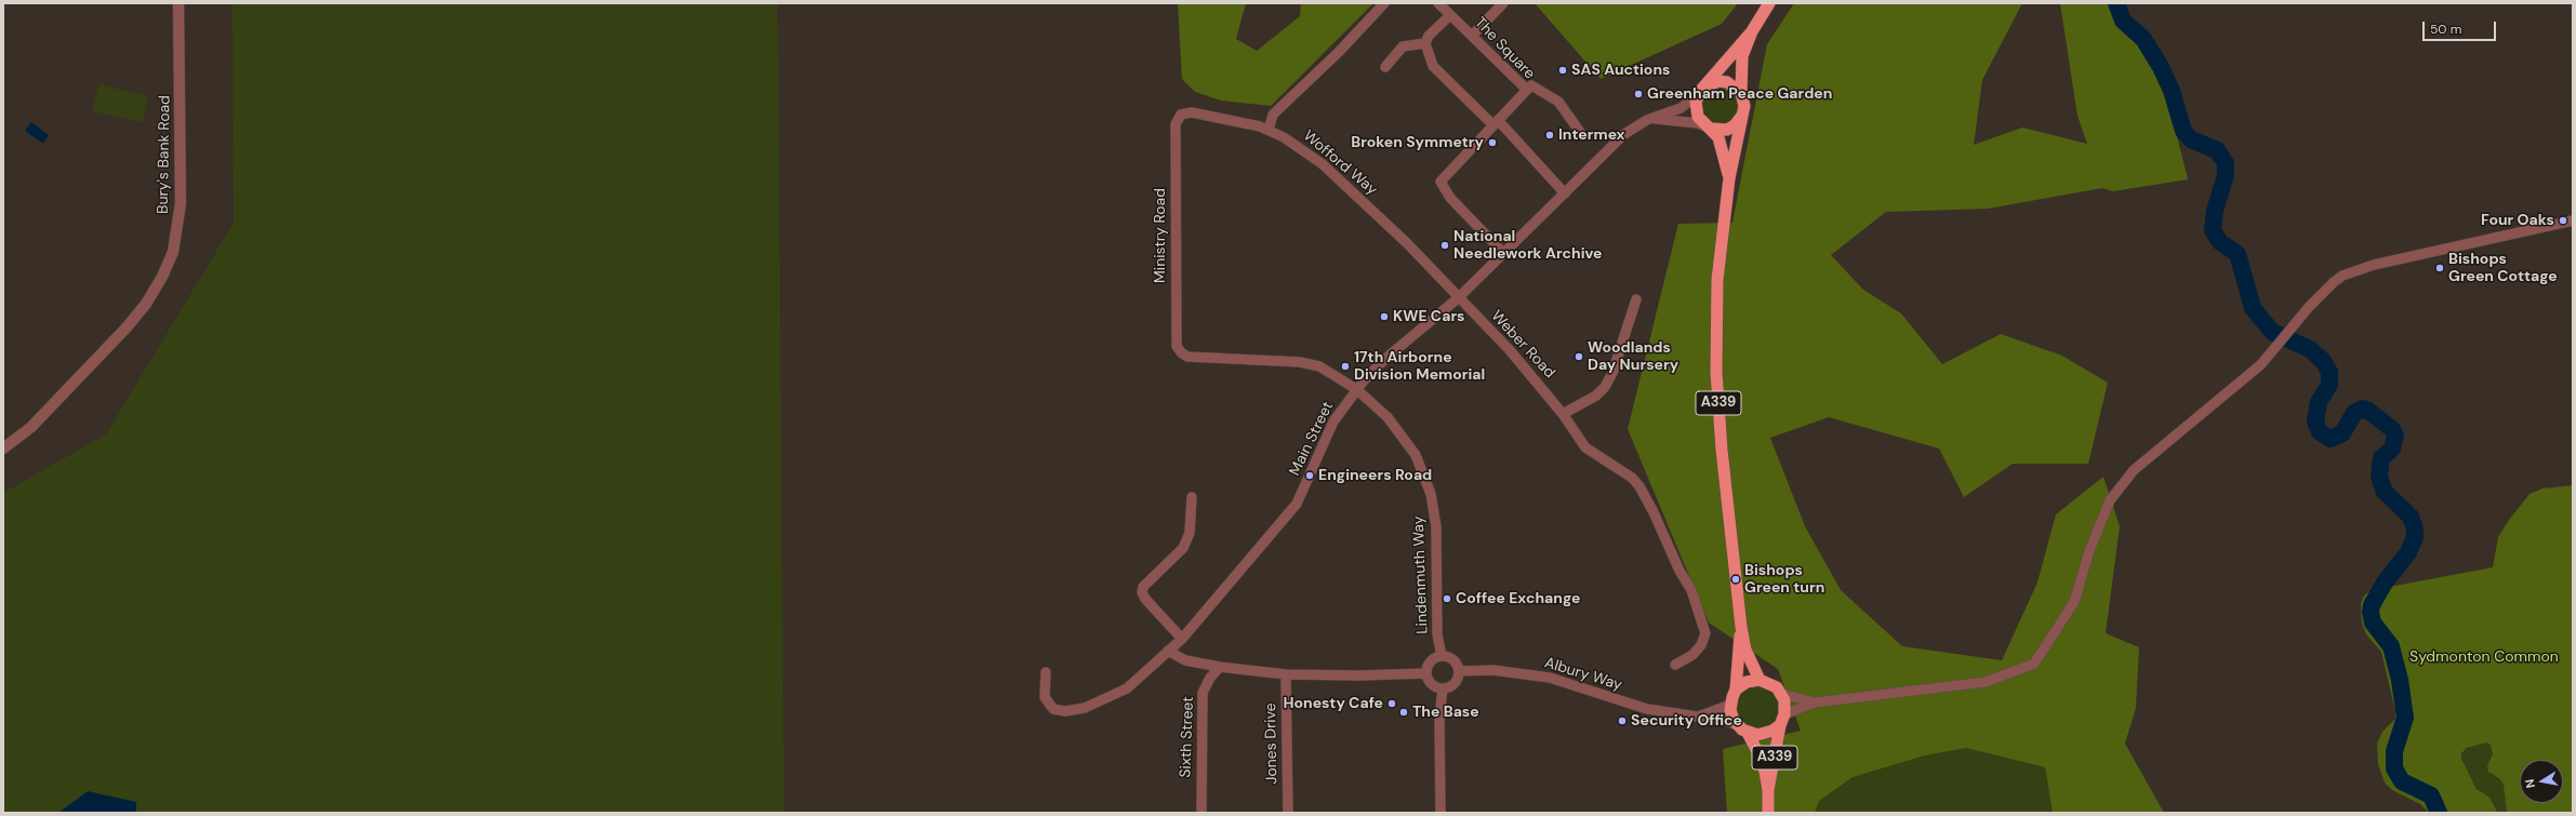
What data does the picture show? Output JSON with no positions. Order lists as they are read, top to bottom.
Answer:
{
  "streets": {
    "highway": ["A339"],
    "street": [
      "The Square",
      "Bury's Bank Road",
      "Wofford Way",
      "Ministry Road",
      "Weber Road",
      "Main Street",
      "Lindenmuth Way",
      "Albury Way",
      "Sixth Street",
      "Jones Drive"
    ]
  },
  "crossings": [
    ["The Square", "Main Street"],
    ["Wofford Way", "Ministry Road"],
    ["Wofford Way", "Weber Road"],
    ["Wofford Way", "Main Street"],
    ["Ministry Road", "Lindenmuth Way"],
    ["Weber Road", "Main Street"],
    ["A339", "Main Street"],
    ["A339", "Albury Way"],
    ["Main Street", "Lindenmuth Way"],
    ["Lindenmuth Way", "Albury Way"]
  ],
  "parks": ["Sydmonton Common"],
  "places": [
    "SAS Auctions",
    "Greenham Peace Garden",
    "Intermex",
    "Broken Symmetry",
    "Four Oaks",
    "National Needlework Archive",
    "Bishops Green Cottage",
    "KWE Cars",
    "Woodlands Day Nursery",
    "17th Airborne Division Memorial",
    "Engineers Road",
    "Bishops Green turn",
    "Coffee Exchange",
    "Honesty Cafe",
    "The Base",
    "Security Office"
  ],
  "scale_bar": "50 m",
  "north": "left"
}
